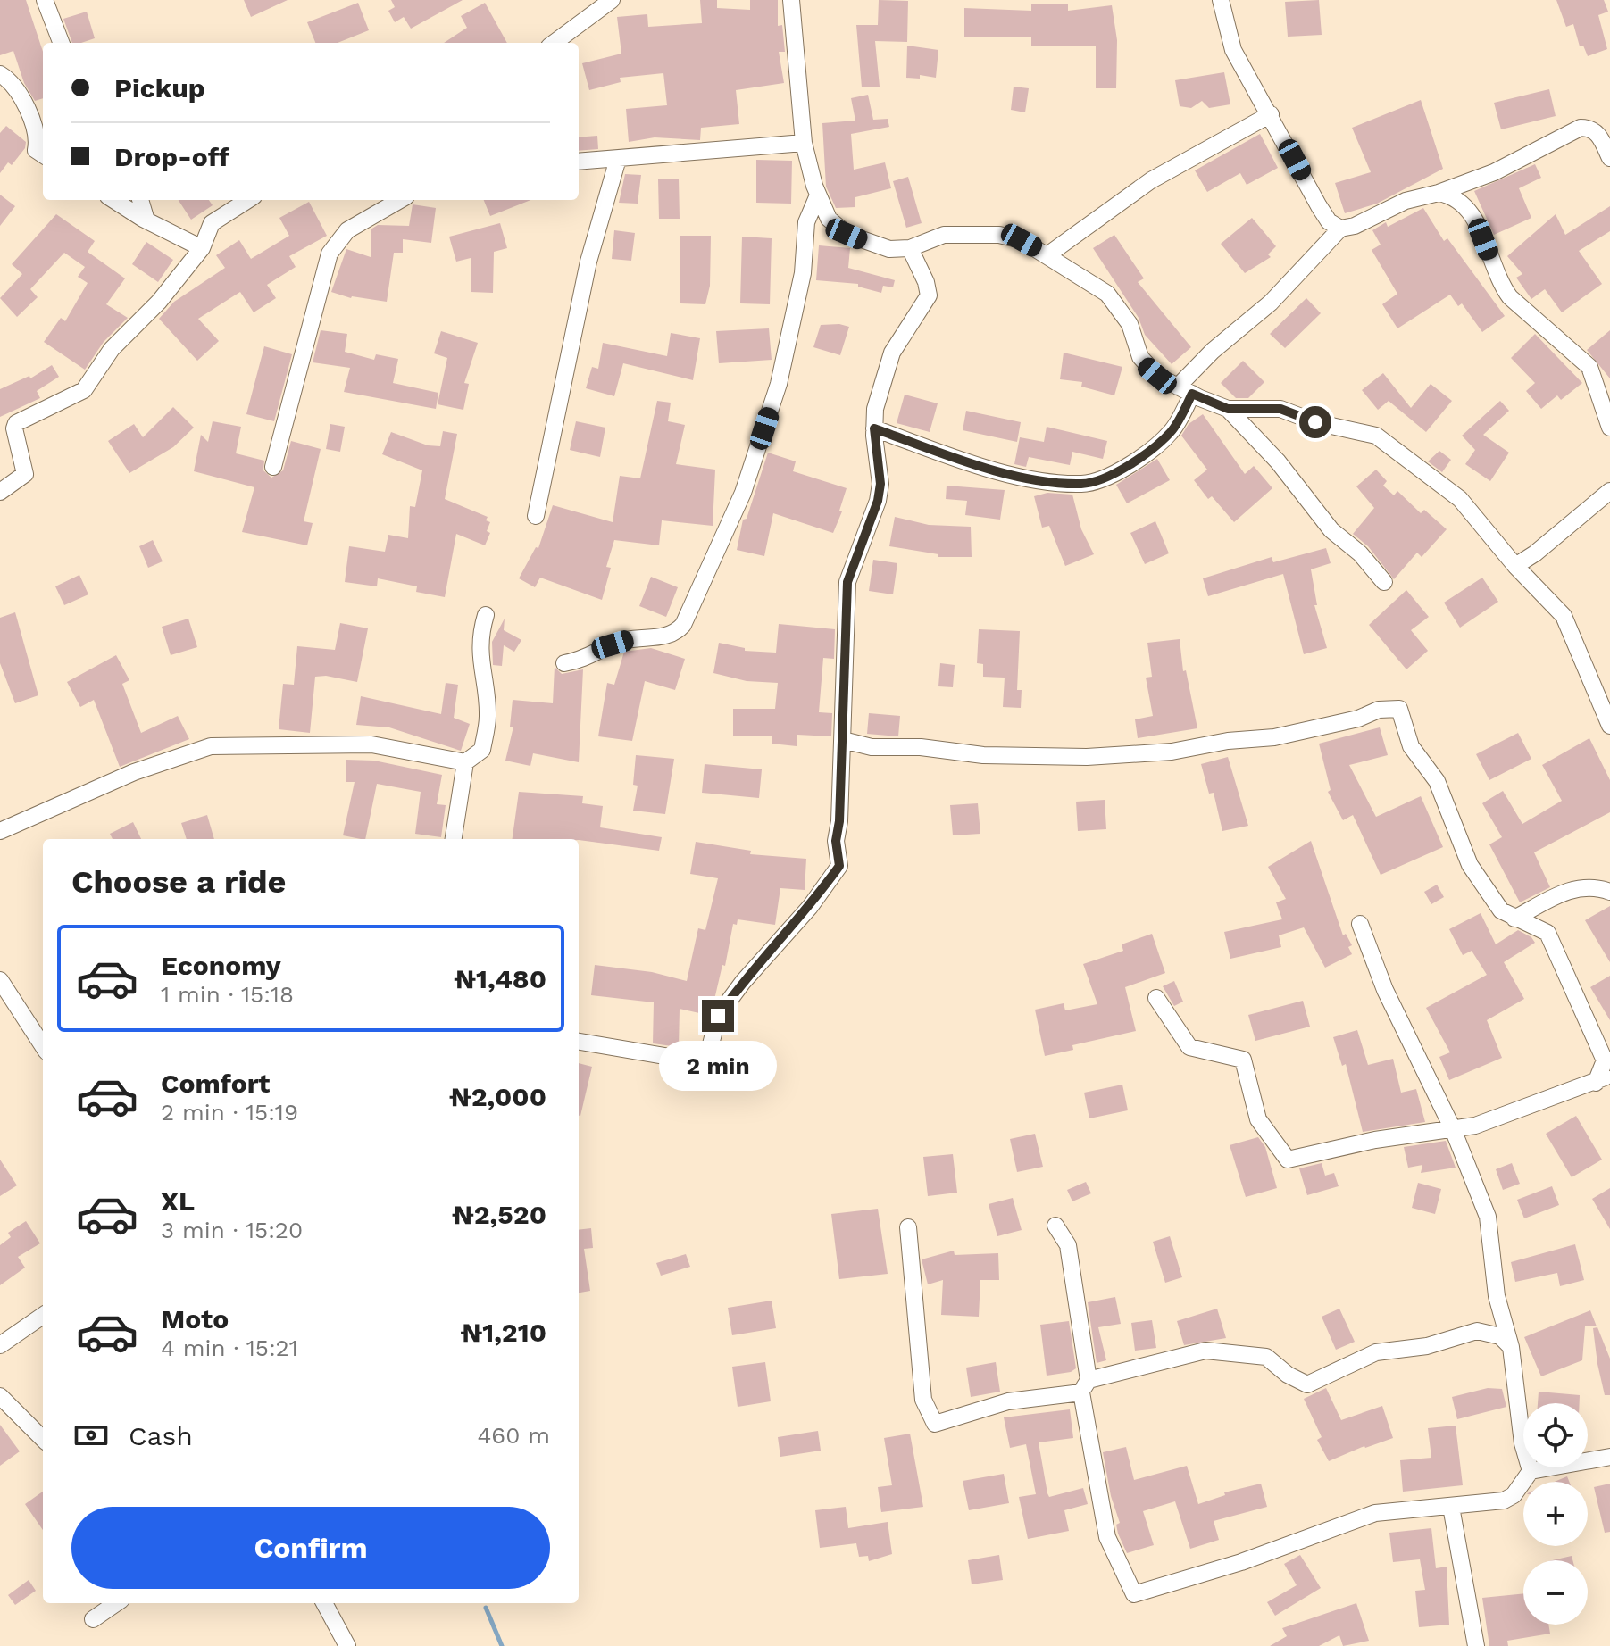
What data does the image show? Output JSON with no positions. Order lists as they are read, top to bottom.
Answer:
{
  "page": {
    "banner": ["Pickup", "Drop-off"],
    "heading": "Choose a ride",
    "list": [
      {
        "name": "Economy",
        "note": "1 min · 15:18",
        "value": "₦1,480"
      },
      {
        "name": "Comfort",
        "note": "2 min · 15:19",
        "value": "₦2,000"
      },
      {
        "name": "XL",
        "note": "3 min · 15:20",
        "value": "₦2,520"
      },
      {
        "name": "Moto",
        "note": "4 min · 15:21",
        "value": "₦1,210"
      }
    ],
    "bubble": "2 min",
    "pay": ["Cash", "460 m"],
    "map_buttons": ["+", "−"],
    "buttons": "Confirm"
  }
}
